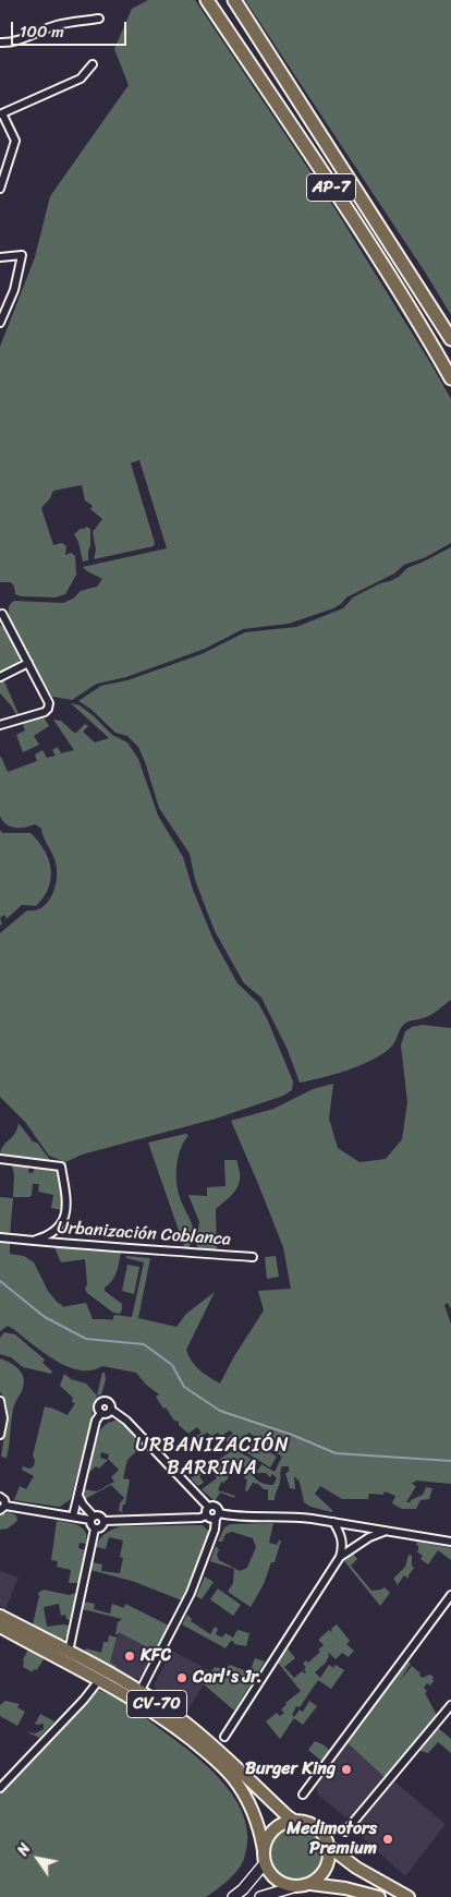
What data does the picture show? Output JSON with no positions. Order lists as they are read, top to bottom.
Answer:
{
  "streets": {
    "highway": ["AP-7"],
    "main road": ["CV-70"],
    "street": ["Urbanización Coblanca"]
  },
  "districts": ["URBANIZACIÓN BARRINA"],
  "places": [
    "KFC",
    "Carl's Jr.",
    "Burger King",
    "Medimotors Premium"
  ],
  "scale_bar": "100 m",
  "north": "top left"
}
